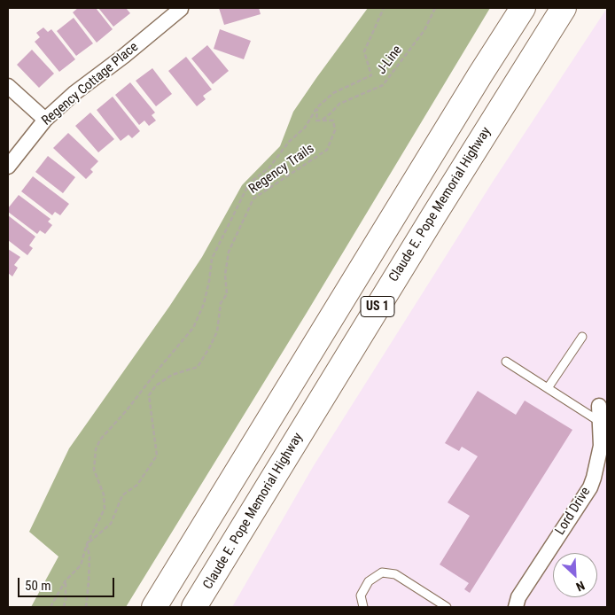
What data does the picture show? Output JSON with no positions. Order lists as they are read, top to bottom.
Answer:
{
  "streets": {
    "highway": ["Claude E. Pope Memorial Highway", "US 1"],
    "street": ["Regency Cottage Place", "Lord Drive"],
    "path": ["J-Line", "Regency Trails"]
  },
  "crossings": [
    ["J-Line", "Regency Trails"]
  ],
  "scale_bar": "50 m",
  "north": "bottom right"
}
